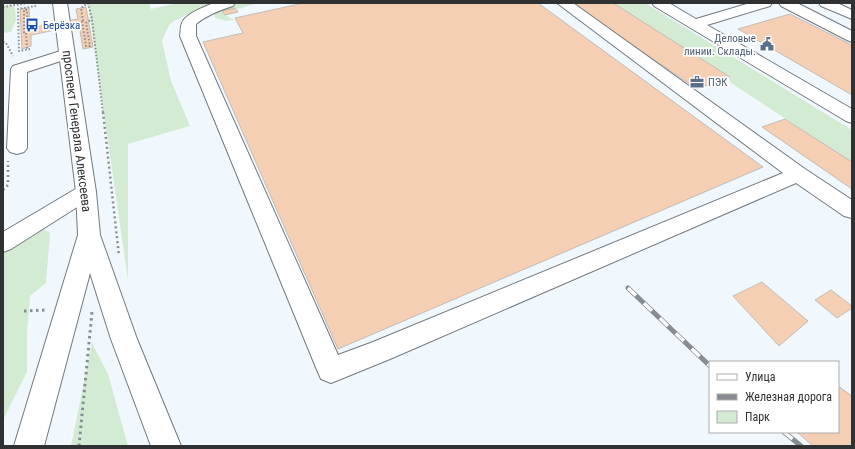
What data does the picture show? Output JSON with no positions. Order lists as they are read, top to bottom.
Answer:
{
  "streets": {
    "main road": ["проспект Генерала Алексеева"]
  },
  "places": {
    "bus stop": ["Берёзка"],
    "public building": ["Деловые линии. Склады."],
    "office": ["ПЭК"]
  },
  "legend": ["Улица", "Железная дорога", "Парк"]
}
